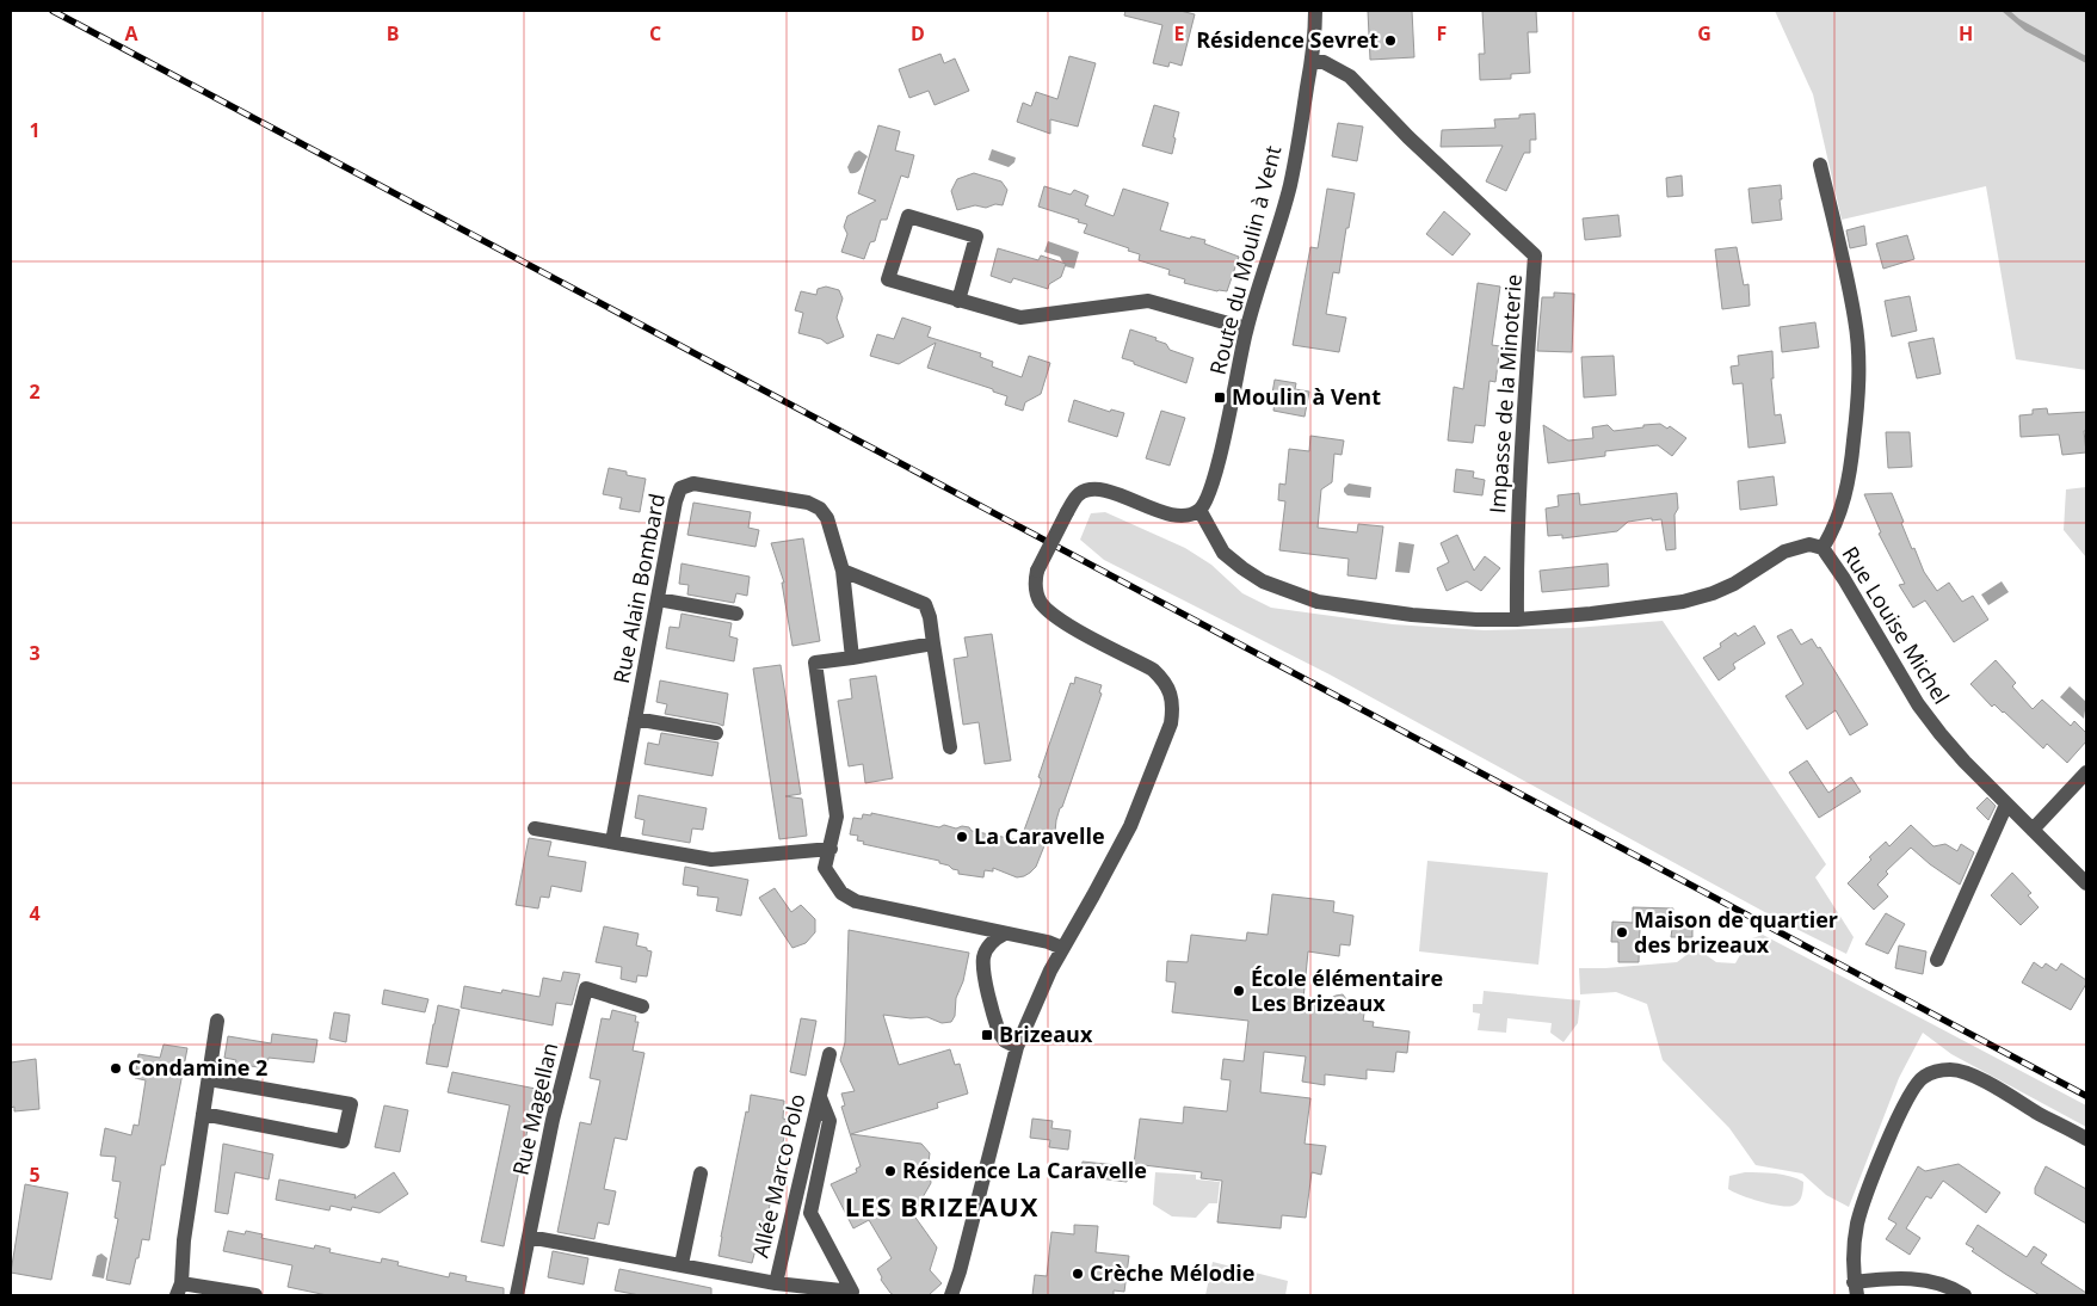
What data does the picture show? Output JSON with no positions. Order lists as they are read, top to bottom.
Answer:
{
  "streets": {
    "street": [
      "Route du Moulin à Vent",
      "Impasse de la Minoterie",
      "Rue Alain Bombard",
      "Rue Louise Michel",
      "Rue Magellan",
      "Allée Marco Polo"
    ]
  },
  "crossings": [
    ["Route du Moulin à Vent", "Impasse de la Minoterie"],
    ["Rue Magellan", "Allée Marco Polo"]
  ],
  "districts": ["LES BRIZEAUX"],
  "places": {
    "other": [
      "Résidence Sevret",
      "La Caravelle",
      "Maison de quartier des brizeaux",
      "École élémentaire Les Brizeaux",
      "Condamine 2",
      "Résidence La Caravelle",
      "Crèche Mélodie"
    ],
    "transit": ["Moulin à Vent", "Brizeaux"]
  },
  "grid": {
    "columns": [
      "A",
      "B",
      "C",
      "D",
      "E",
      "F",
      "G",
      "H"
    ],
    "rows": [
      "1",
      "2",
      "3",
      "4",
      "5"
    ]
  }
}
